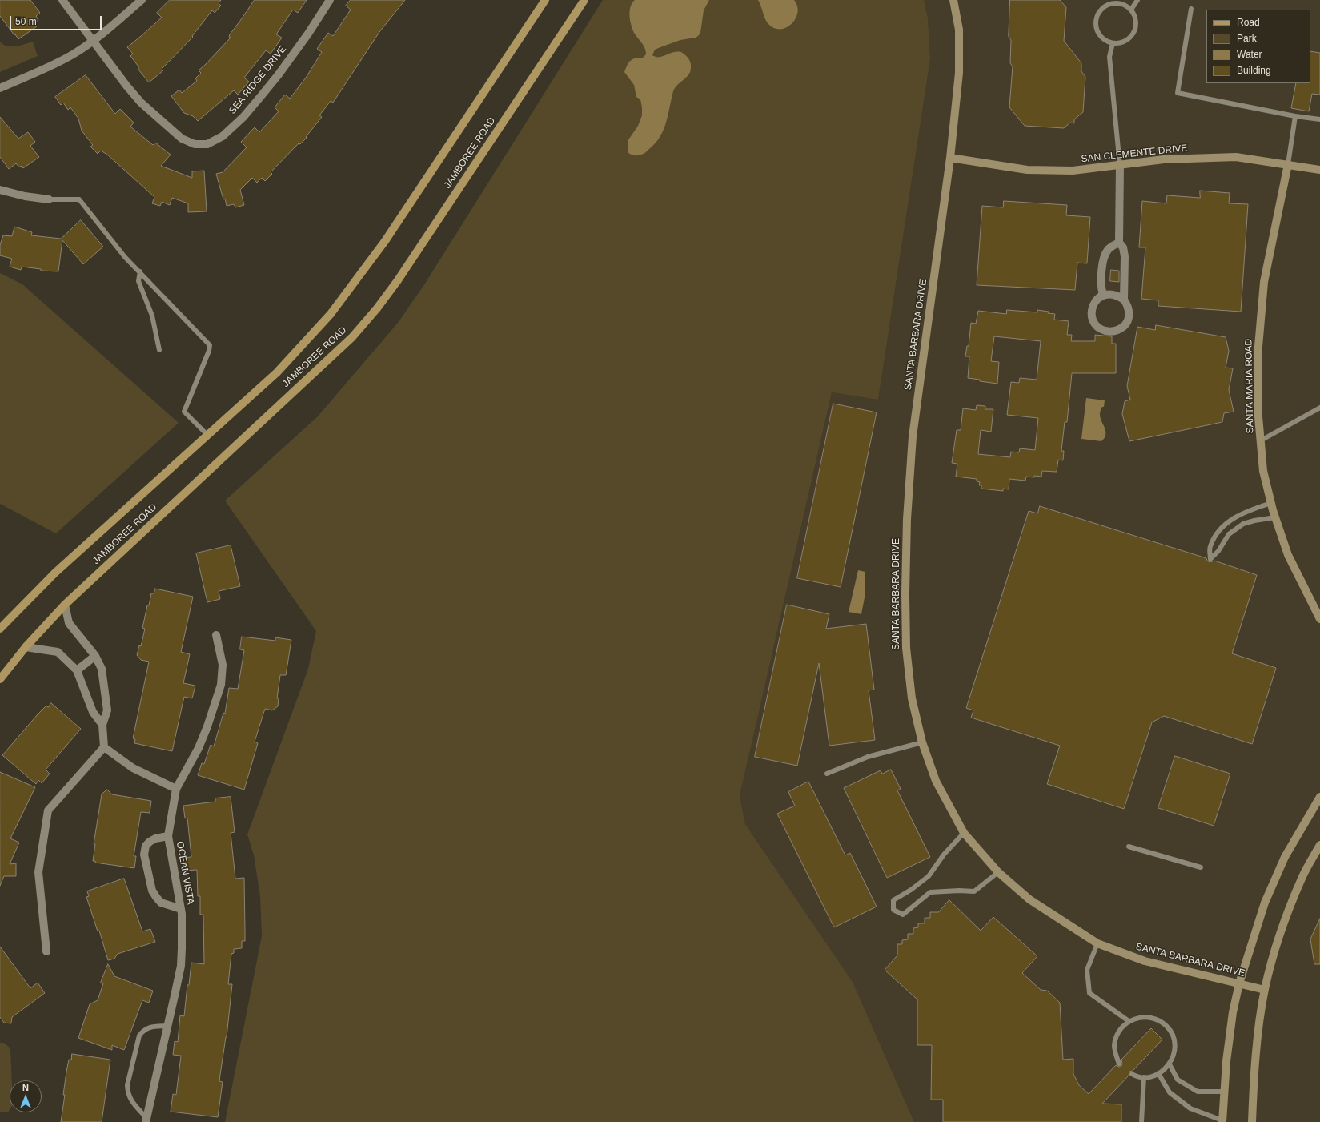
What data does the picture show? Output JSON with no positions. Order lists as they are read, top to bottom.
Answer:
{
  "streets": {
    "main road": [
      "JAMBOREE ROAD",
      "SAN CLEMENTE DRIVE",
      "SANTA BARBARA DRIVE",
      "SANTA MARIA ROAD"
    ],
    "street": ["SEA RIDGE DRIVE", "OCEAN VISTA"]
  },
  "crossings": [
    ["SAN CLEMENTE DRIVE", "SANTA BARBARA DRIVE"],
    ["SAN CLEMENTE DRIVE", "SANTA MARIA ROAD"]
  ],
  "legend": [
    "Road",
    "Park",
    "Water",
    "Building"
  ],
  "scale_bar": "50 m",
  "north": "top"
}
